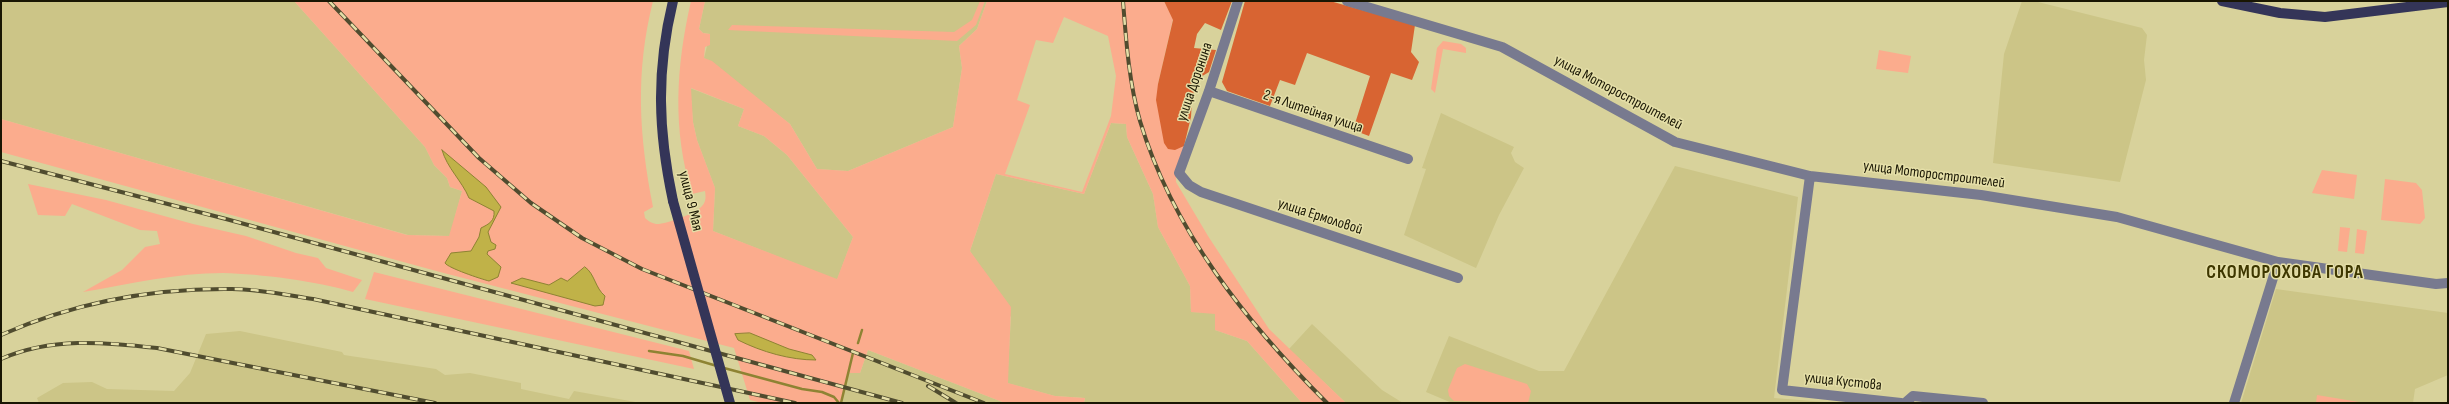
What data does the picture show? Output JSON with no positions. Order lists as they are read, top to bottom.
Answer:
{
  "streets": {
    "main road": ["улица 9 Мая"],
    "street": [
      "улица Доронина",
      "улица Моторостроителей",
      "2-я Литейная улица",
      "улица Ермоловой",
      "улица Кустова"
    ]
  },
  "crossings": [
    ["улица Доронина", "2-я Литейная улица"],
    ["улица Доронина", "улица Ермоловой"],
    ["улица Моторостроителей", "улица Кустова"]
  ],
  "districts": ["СКОМОРОХОВА ГОРА"]
}
